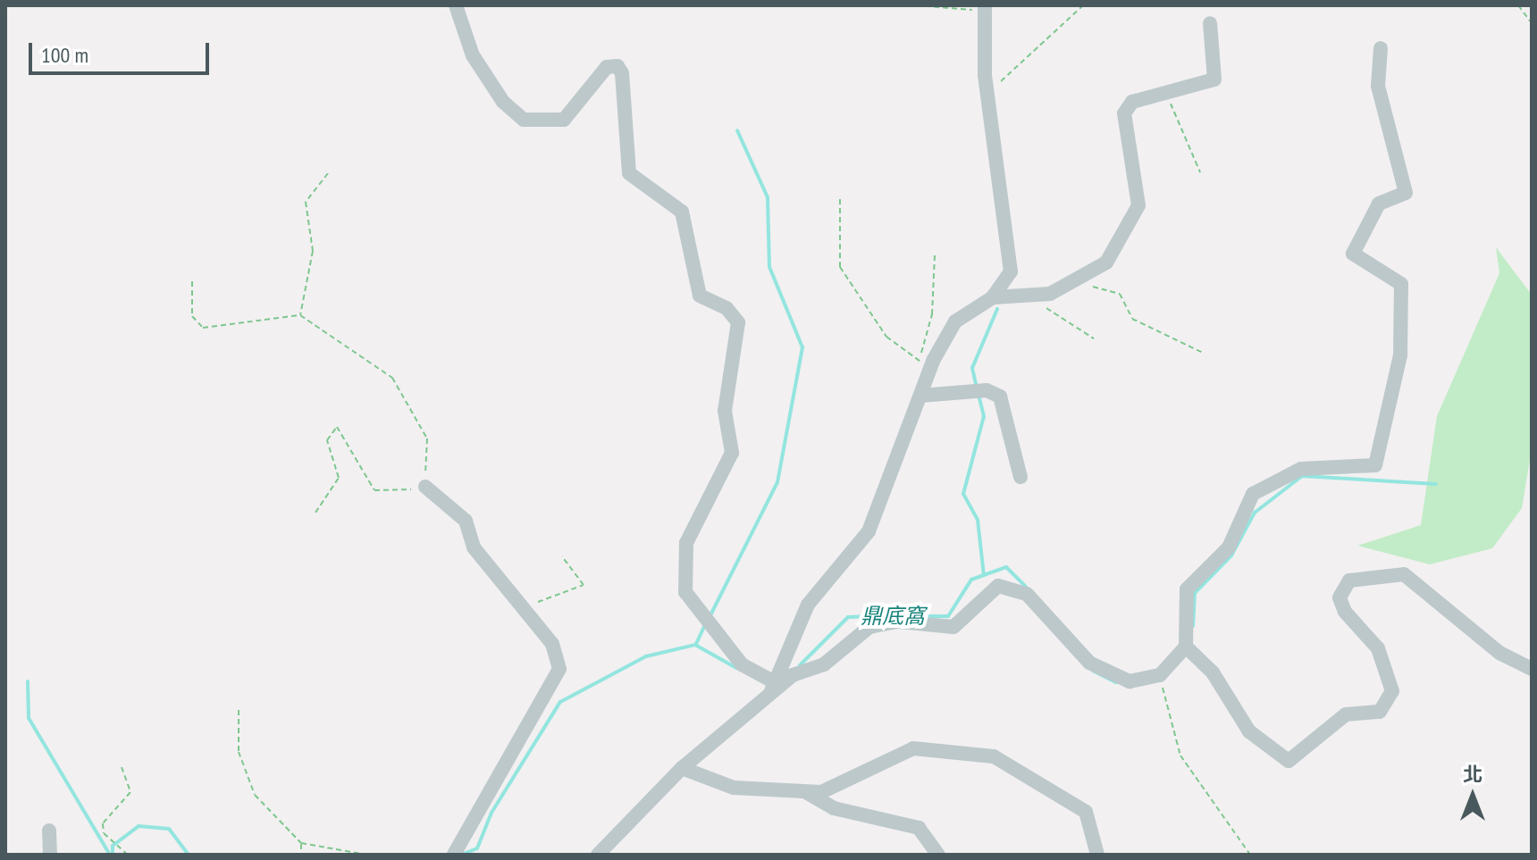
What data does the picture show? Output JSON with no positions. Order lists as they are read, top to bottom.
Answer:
{
  "water": ["鼎底窩"],
  "scale_bar": "100 m",
  "north": "top"
}
